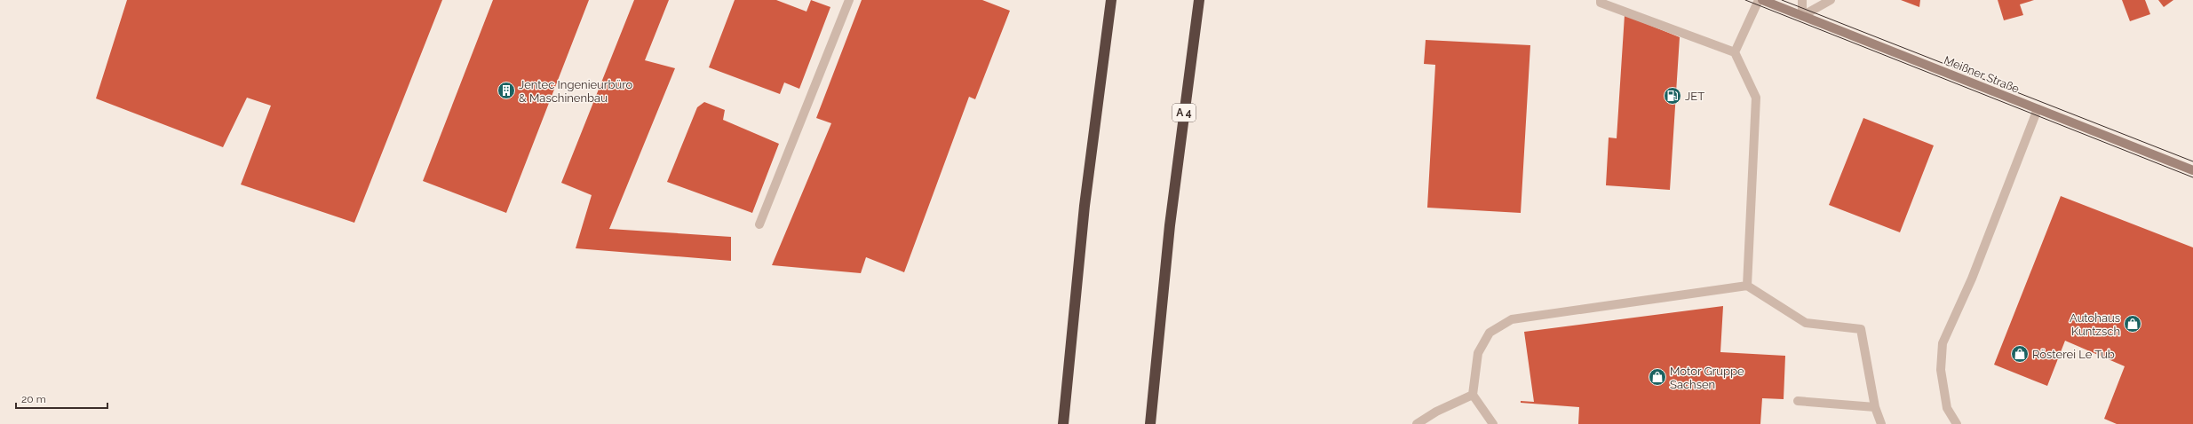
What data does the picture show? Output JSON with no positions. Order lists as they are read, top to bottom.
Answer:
{
  "streets": {
    "highway": ["A 4"],
    "main road": ["Meißner Straße"]
  },
  "places": {
    "building": ["Jentec Ingenieurbüro & Maschinenbau"],
    "fuel station": ["JET"],
    "shop": ["Autohaus Kuntzsch", "Rösterei Le Tub", "Motor Gruppe Sachsen"]
  },
  "scale_bar": "20 m"
}
